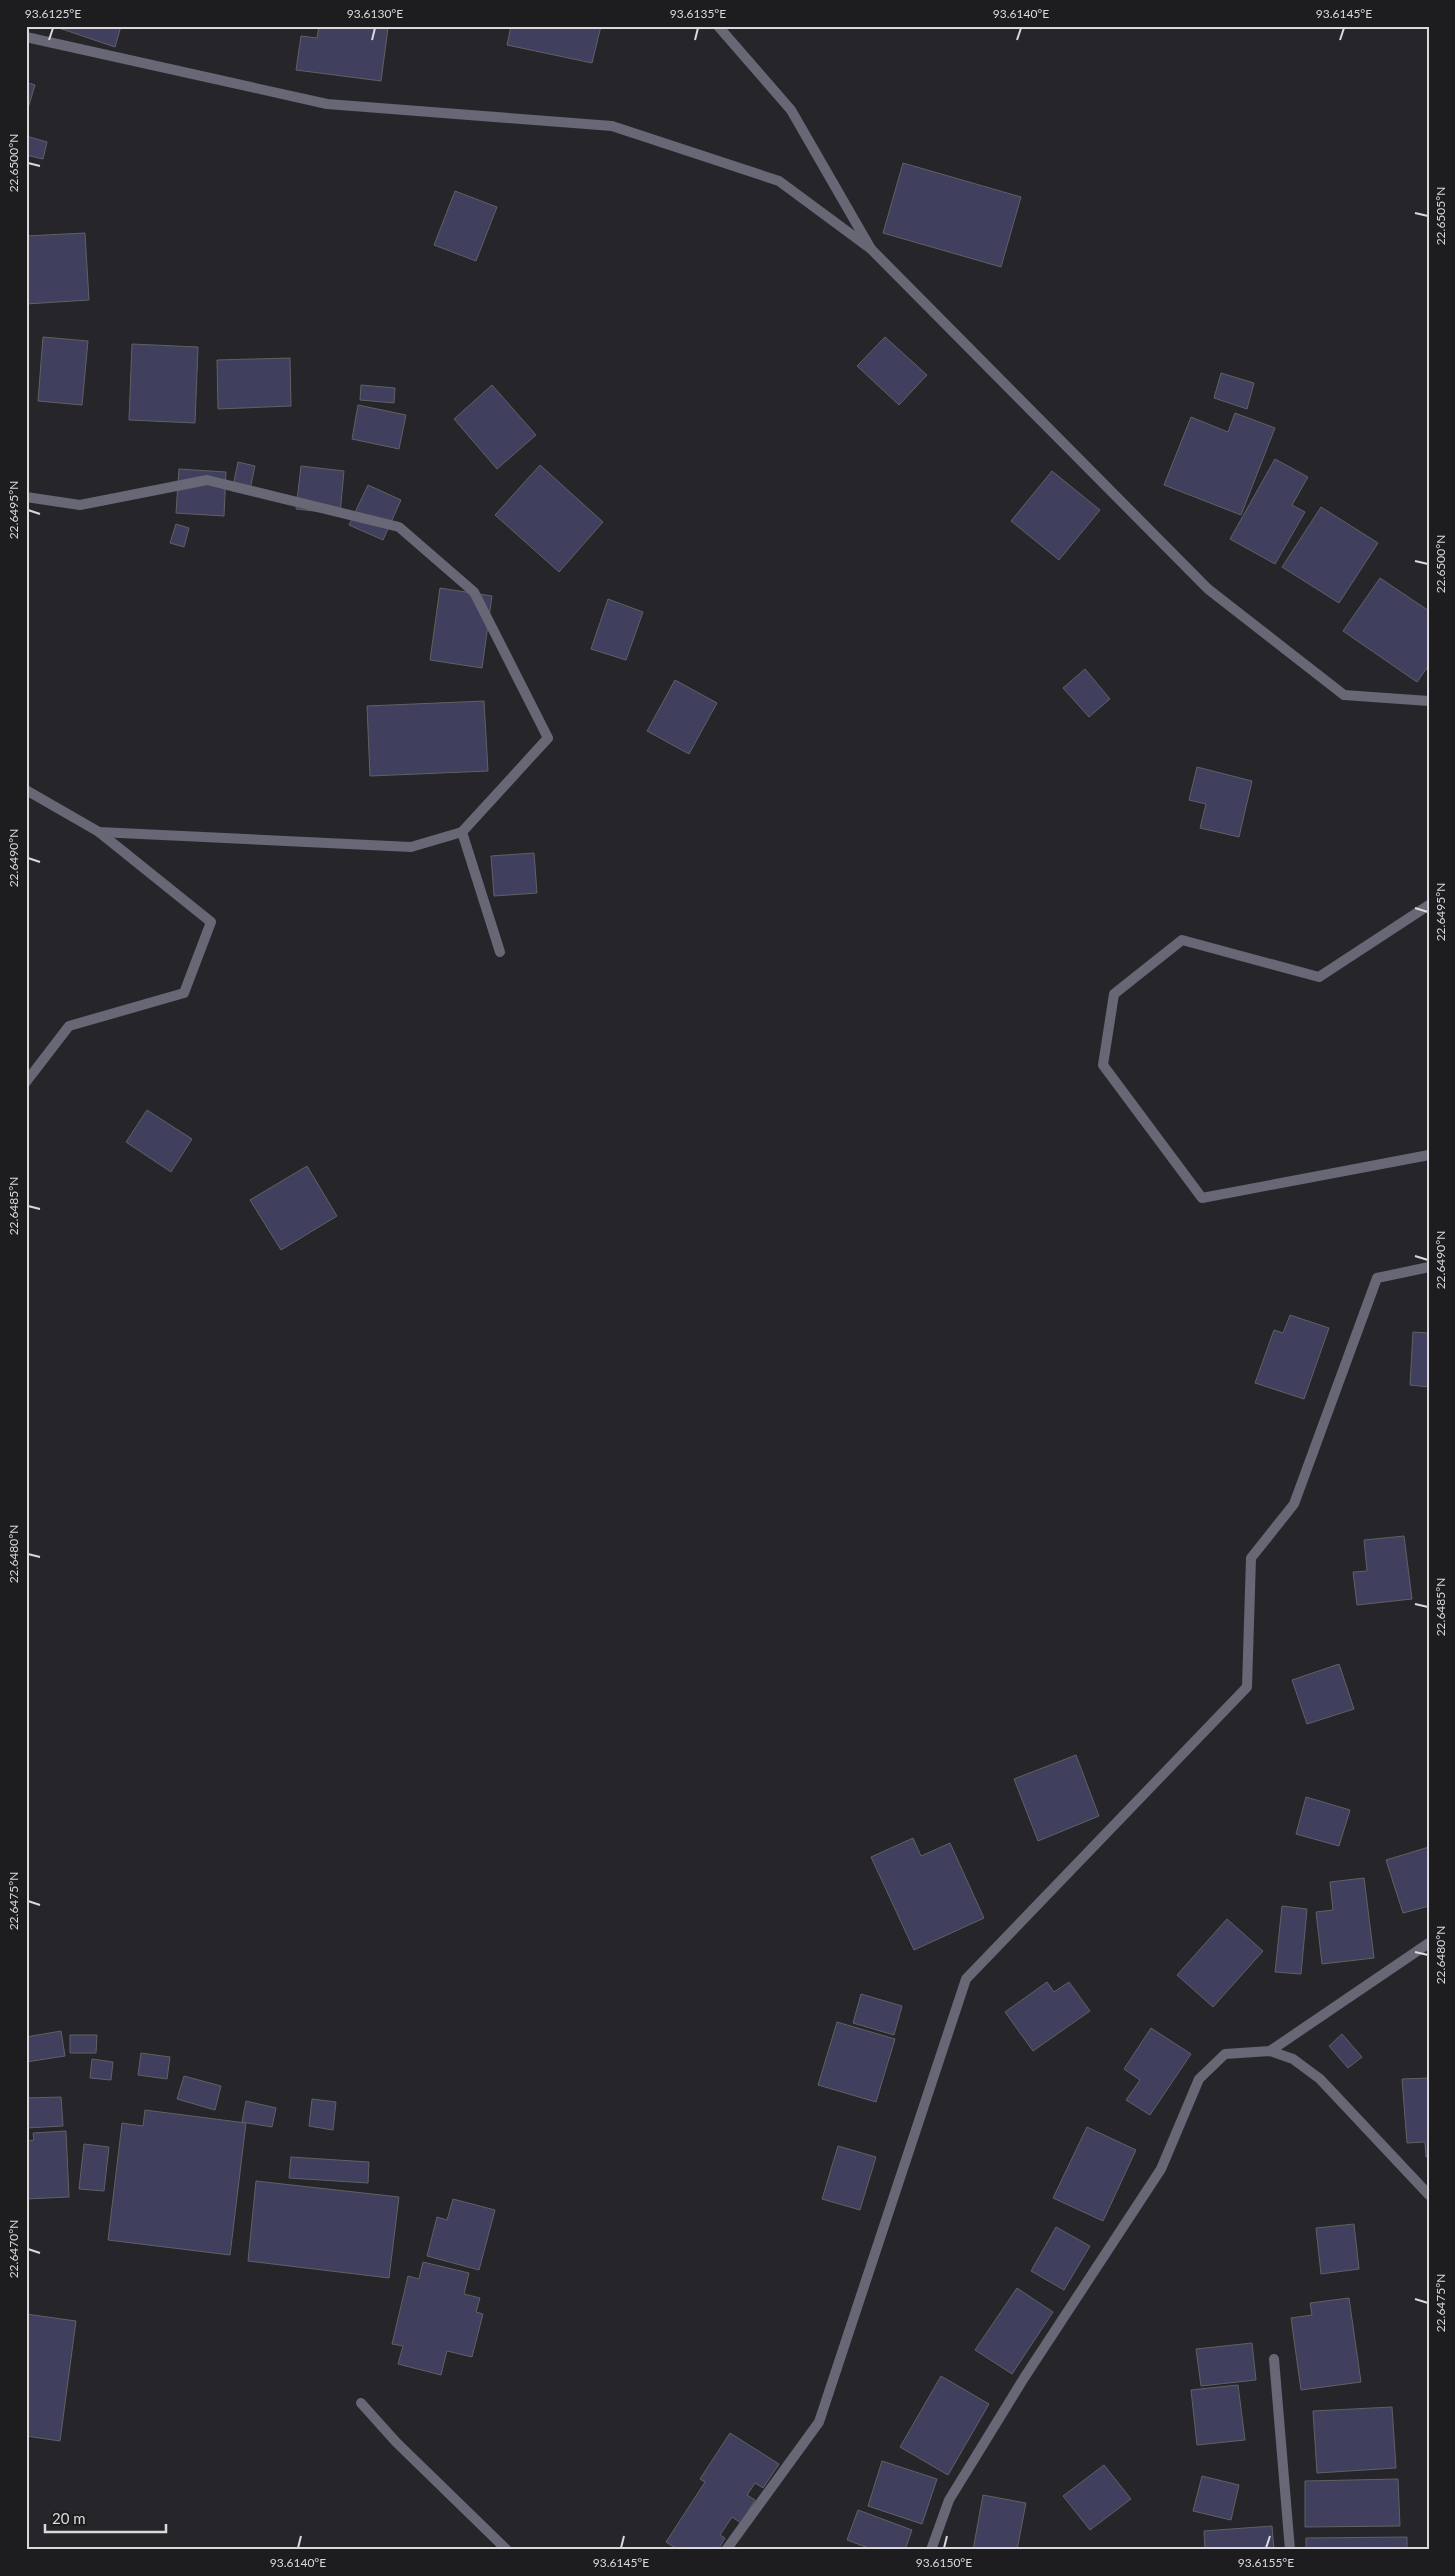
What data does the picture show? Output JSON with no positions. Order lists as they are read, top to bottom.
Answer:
{
  "scale_bar": "20 m",
  "coordinates": [
    "93.6125°E",
    "93.6130°E",
    "93.6135°E",
    "93.6140°E",
    "93.6145°E",
    "22.6500°N",
    "22.6505°N",
    "22.6495°N",
    "22.6490°N",
    "22.6485°N",
    "22.6480°N",
    "22.6475°N",
    "22.6470°N",
    "93.6150°E",
    "93.6155°E"
  ]
}
